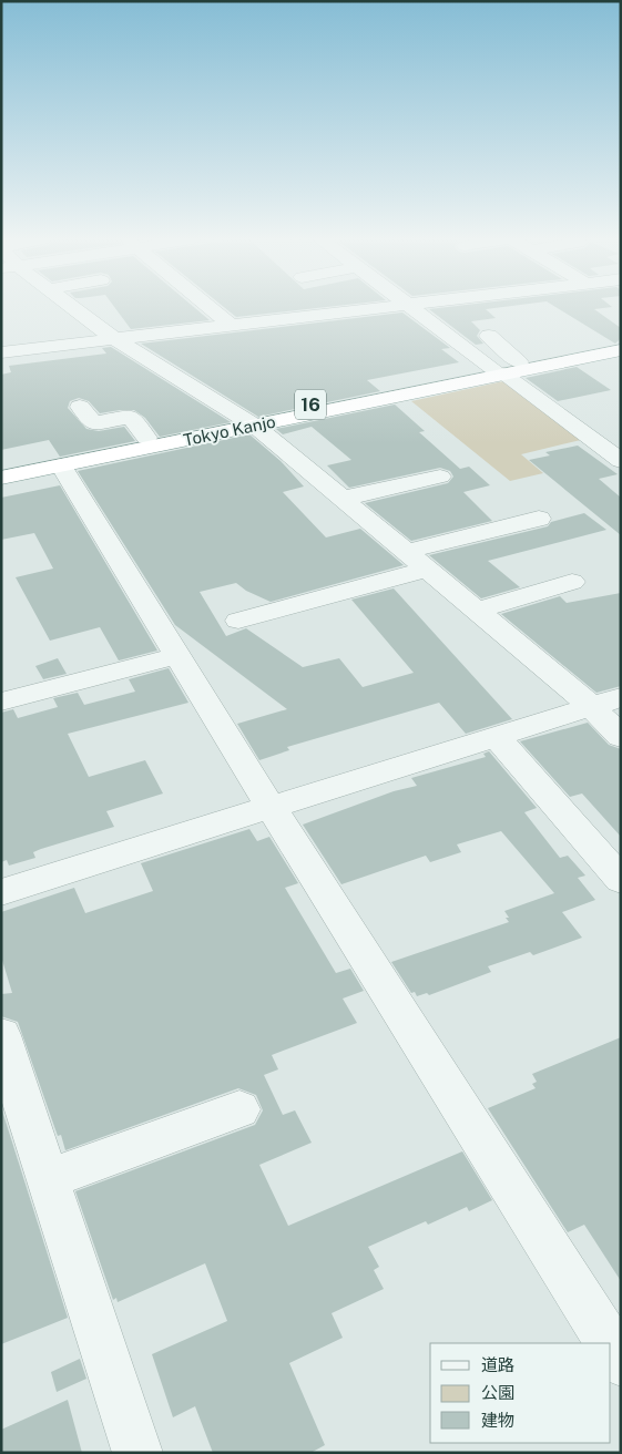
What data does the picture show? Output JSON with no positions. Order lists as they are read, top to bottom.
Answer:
{
  "streets": {
    "highway": ["16", "Tokyo Kanjo"]
  },
  "legend": ["道路", "公園", "建物"]
}
